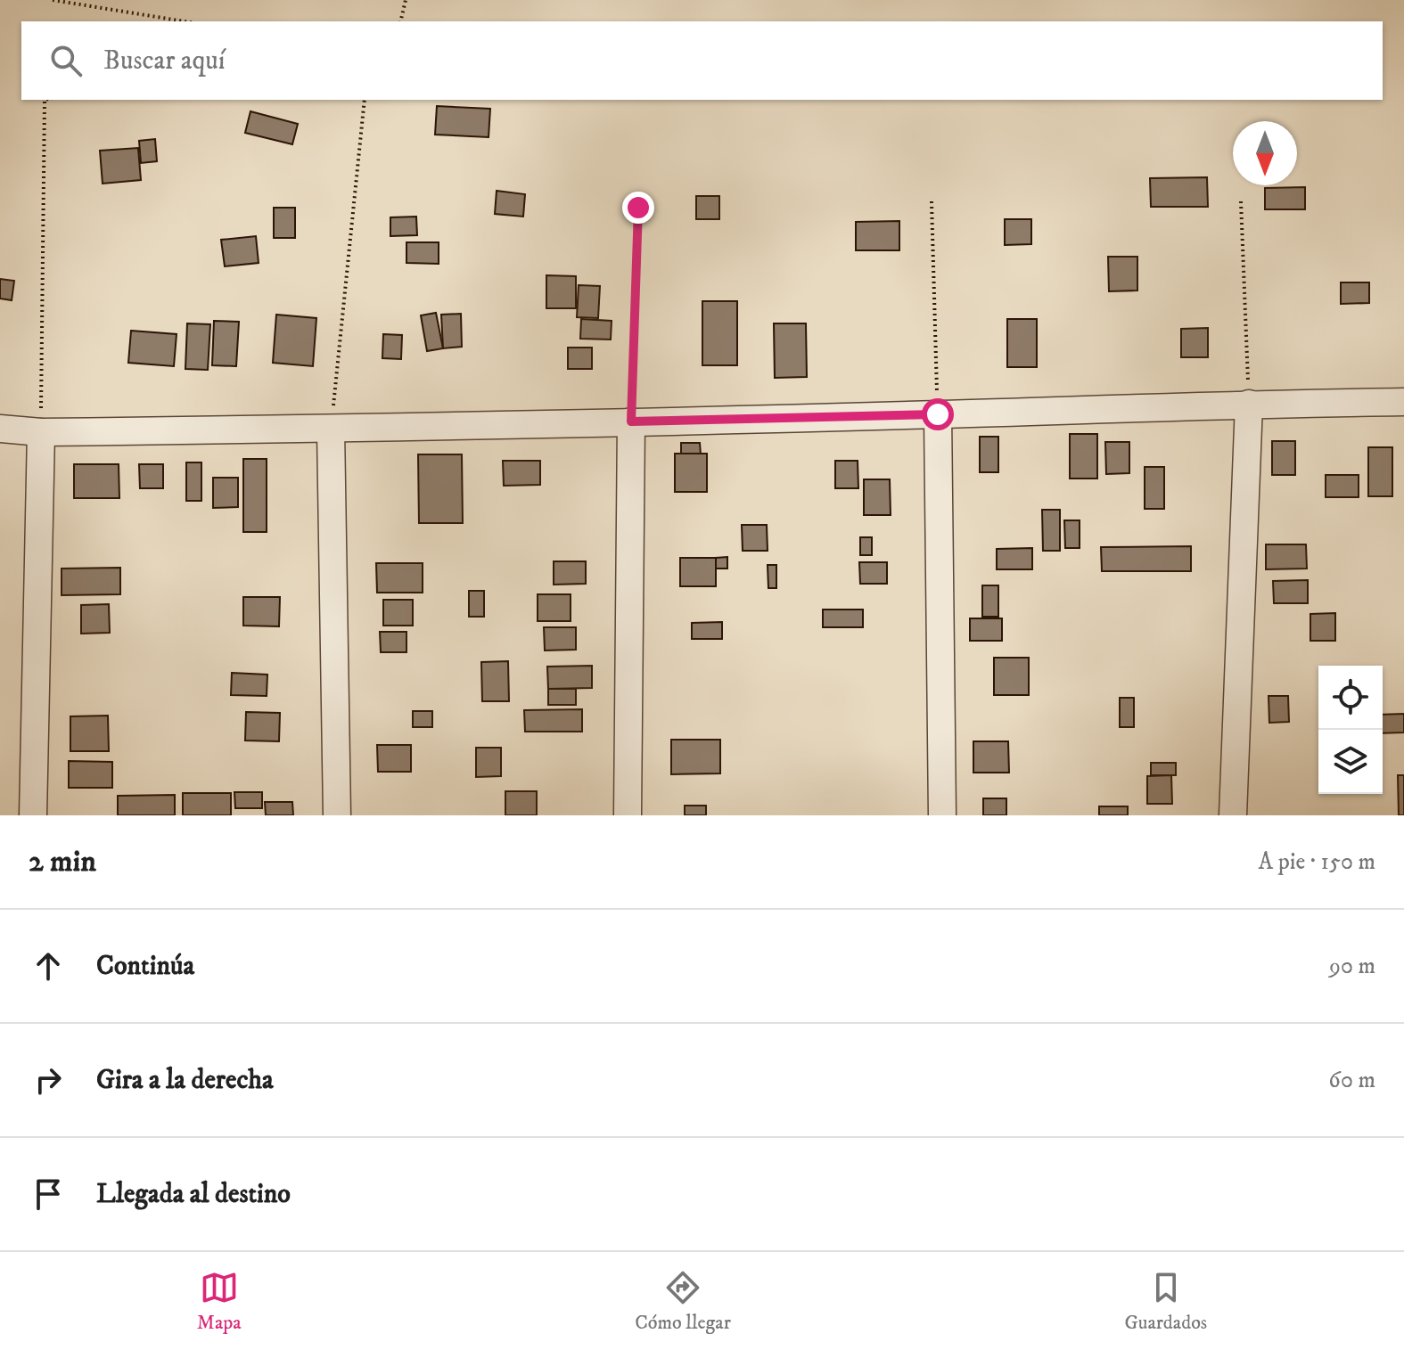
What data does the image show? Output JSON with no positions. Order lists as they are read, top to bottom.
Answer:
{
  "north": "bottom",
  "page": {
    "search": "Buscar aquí",
    "heading": ["2 min", "A pie · 150 m"],
    "list": [
      ["Continúa", "90 m"],
      ["Gira a la derecha", "60 m"],
      "Llegada al destino"
    ],
    "nav": ["Mapa", "Cómo llegar", "Guardados"]
  }
}
